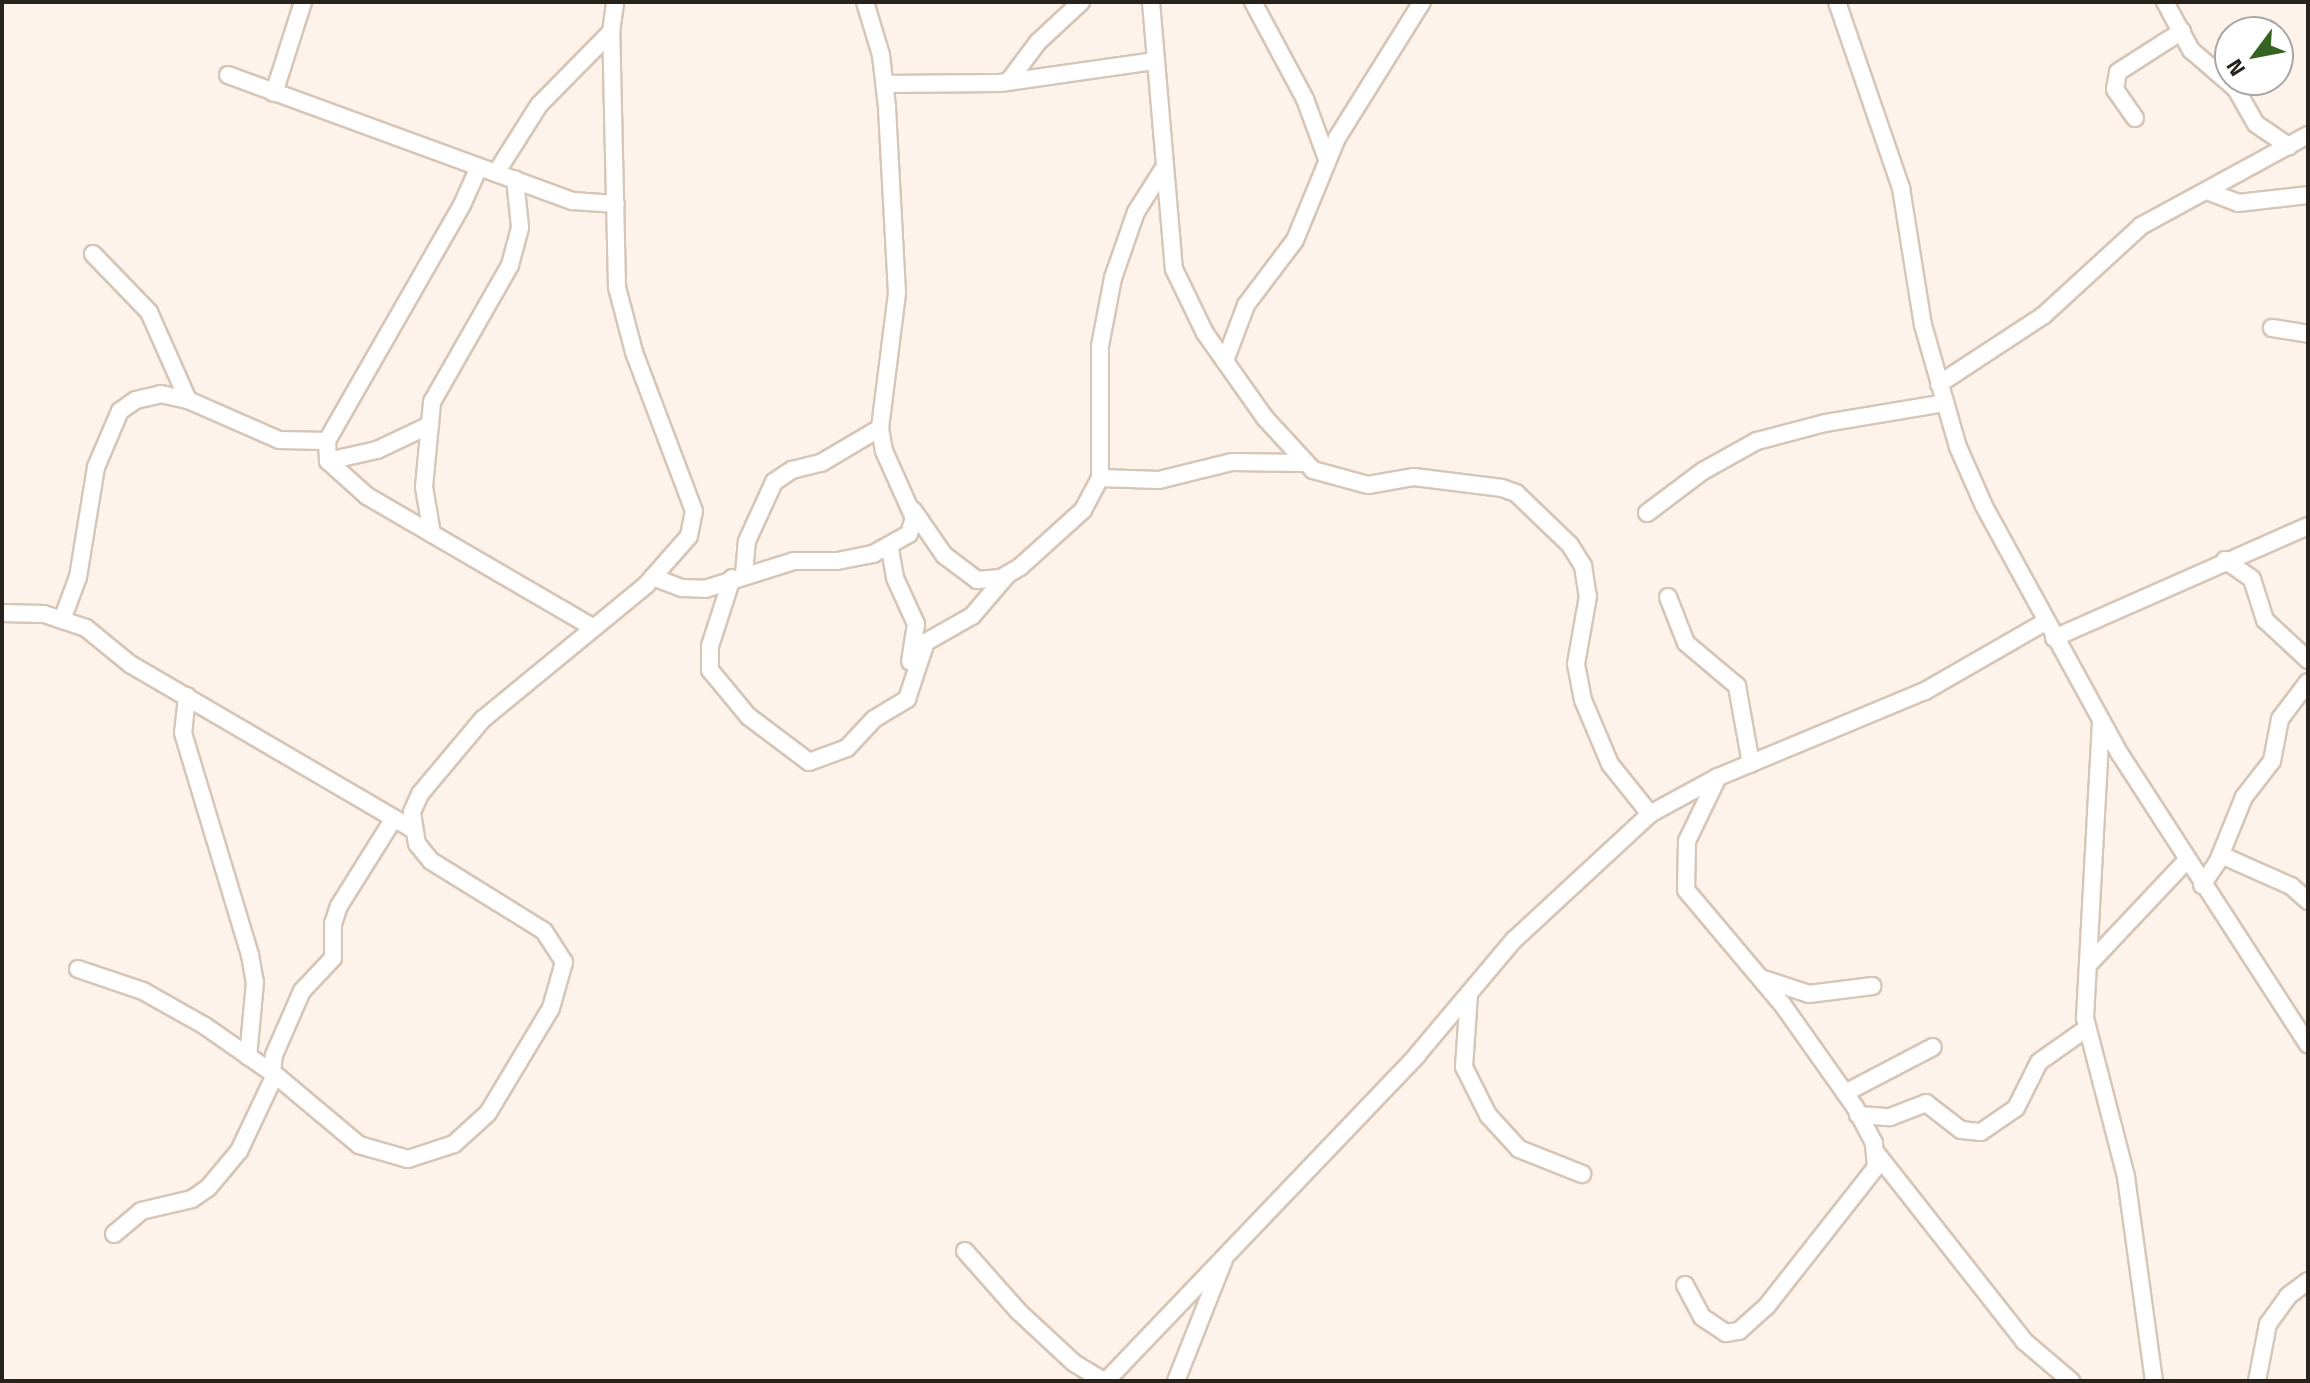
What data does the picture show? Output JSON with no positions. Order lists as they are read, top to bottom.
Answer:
{
  "north": "bottom left"
}
